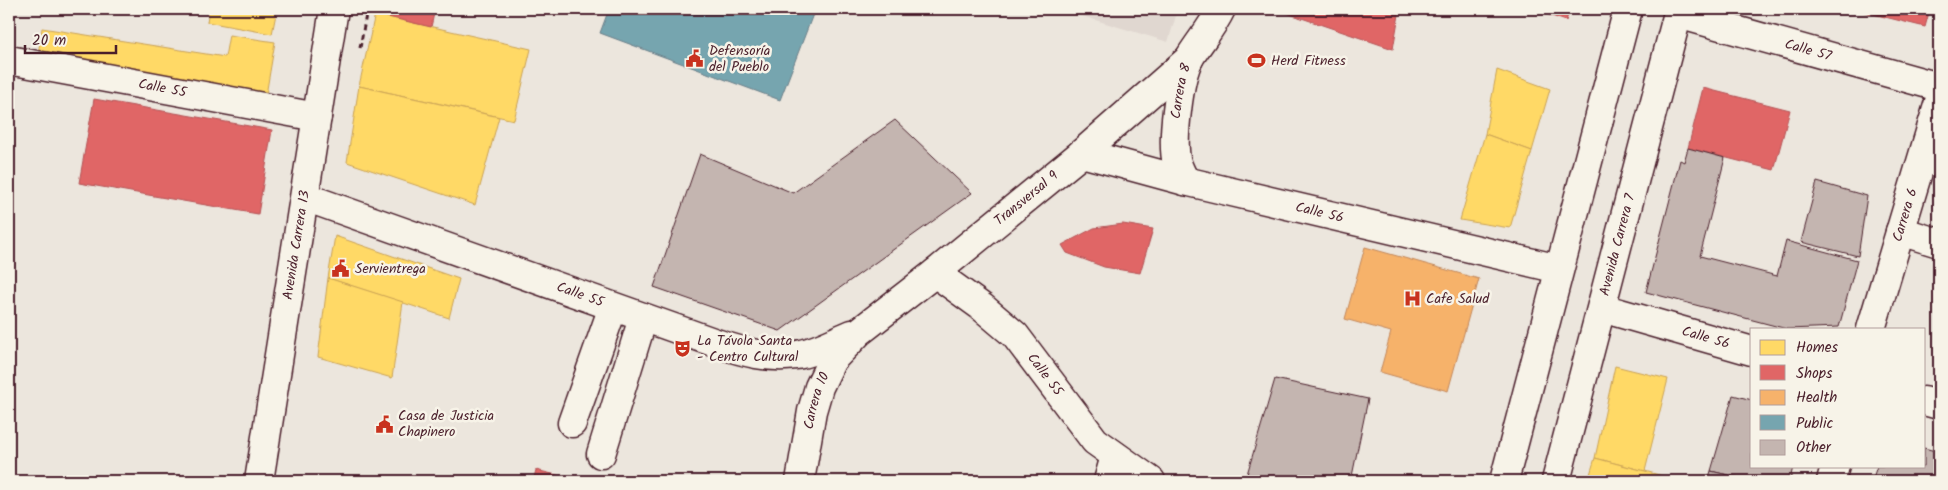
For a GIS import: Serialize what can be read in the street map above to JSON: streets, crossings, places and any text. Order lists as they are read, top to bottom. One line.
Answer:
{"streets":{"street":["Calle 57","Calle 55","Carrera 8","Transversal 9","Calle 56","Carrera 6","Avenida Carrera 13","Avenida Carrera 7","Carrera 10"]},"crossings":[["Calle 57","Avenida Carrera 7"],["Calle 55","Transversal 9"],["Calle 55","Avenida Carrera 13"],["Calle 55","Carrera 10"],["Carrera 8","Transversal 9"],["Carrera 8","Calle 56"],["Transversal 9","Calle 56"],["Transversal 9","Carrera 10"],["Calle 56","Avenida Carrera 7"]],"places":{"public building":["Defensoría del Pueblo","Servientrega","Casa de Justicia Chapinero"],"sports":["Herd Fitness"],"hospital":["Cafe Salud"],"theatre":["La Távola Santa - Centro Cultural"]},"legend":["Homes","Shops","Health","Public","Other"],"scale_bar":"20 m"}
